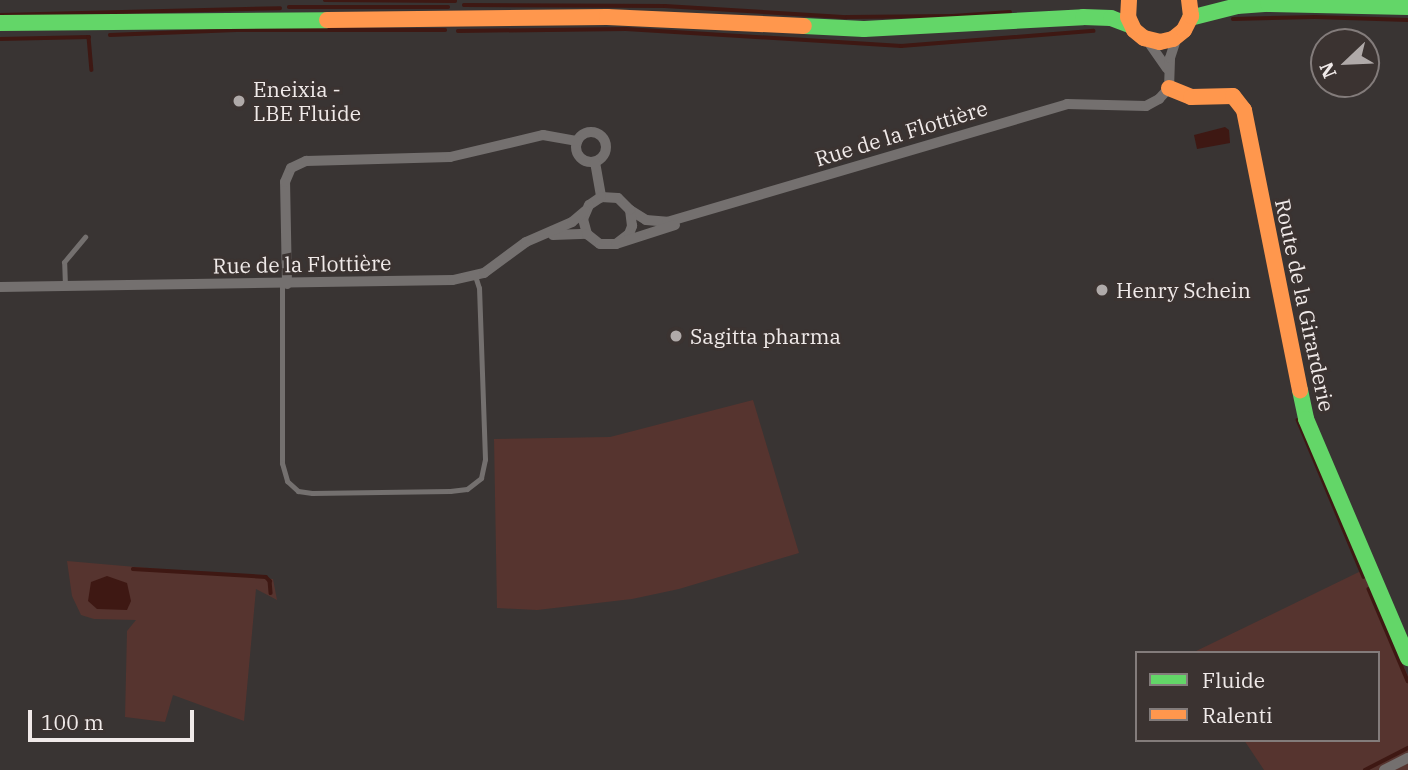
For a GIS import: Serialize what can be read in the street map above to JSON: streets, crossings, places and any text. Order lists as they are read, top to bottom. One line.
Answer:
{"streets":{"main road":["Route de la Girarderie"],"street":["Rue de la Flottière"]},"crossings":[["Rue de la Flottière","Route de la Girarderie"]],"places":["Eneixia - LBE Fluide","Henry Schein","Sagitta pharma"],"legend":["Fluide","Ralenti"],"scale_bar":"100 m","north":"bottom left"}
